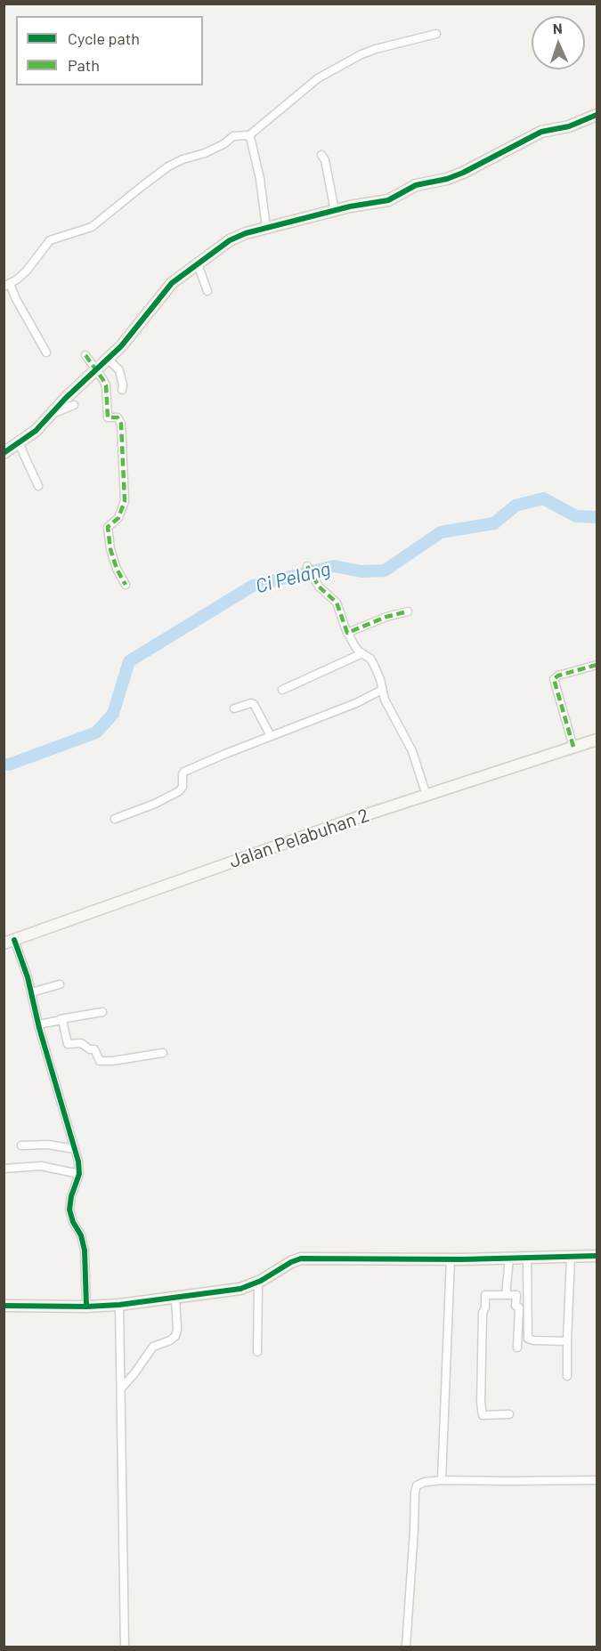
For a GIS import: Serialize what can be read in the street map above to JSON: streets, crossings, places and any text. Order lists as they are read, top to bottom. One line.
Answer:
{"streets":{"street":["Jalan Pelabuhan 2"]},"water":["Ci Pelang"],"legend":["Cycle path","Path"],"north":"top"}
